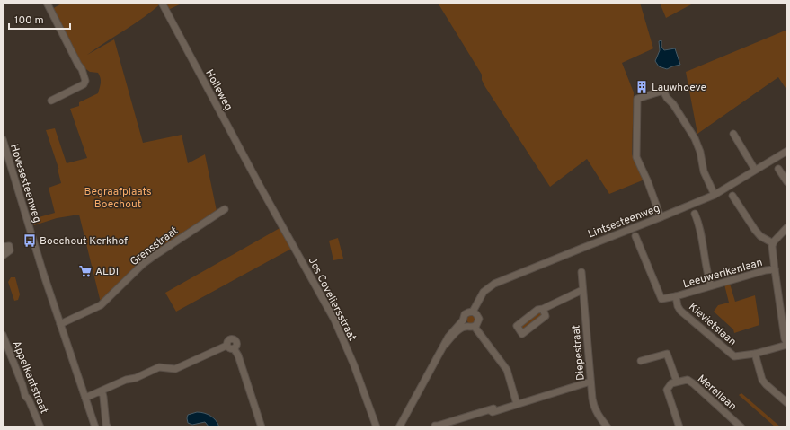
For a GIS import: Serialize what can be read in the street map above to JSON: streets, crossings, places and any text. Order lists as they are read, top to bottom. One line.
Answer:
{"streets":{"street":["Holleweg","Hovesesteenweg","Lintsesteenweg","Grensstraat","Leeuwerikenlaan","Jos Coveliersstraat","Kievietslaan","Diepestraat","Appelkantstraat","Merellaan"]},"crossings":[["Holleweg","Jos Coveliersstraat"],["Hovesesteenweg","Grensstraat"],["Leeuwerikenlaan","Kievietslaan"]],"parks":["Begraafplaats Boechout"],"places":{"building":["Lauwhoeve"],"bus stop":["Boechout Kerkhof"],"supermarket":["ALDI"]},"scale_bar":"100 m"}
